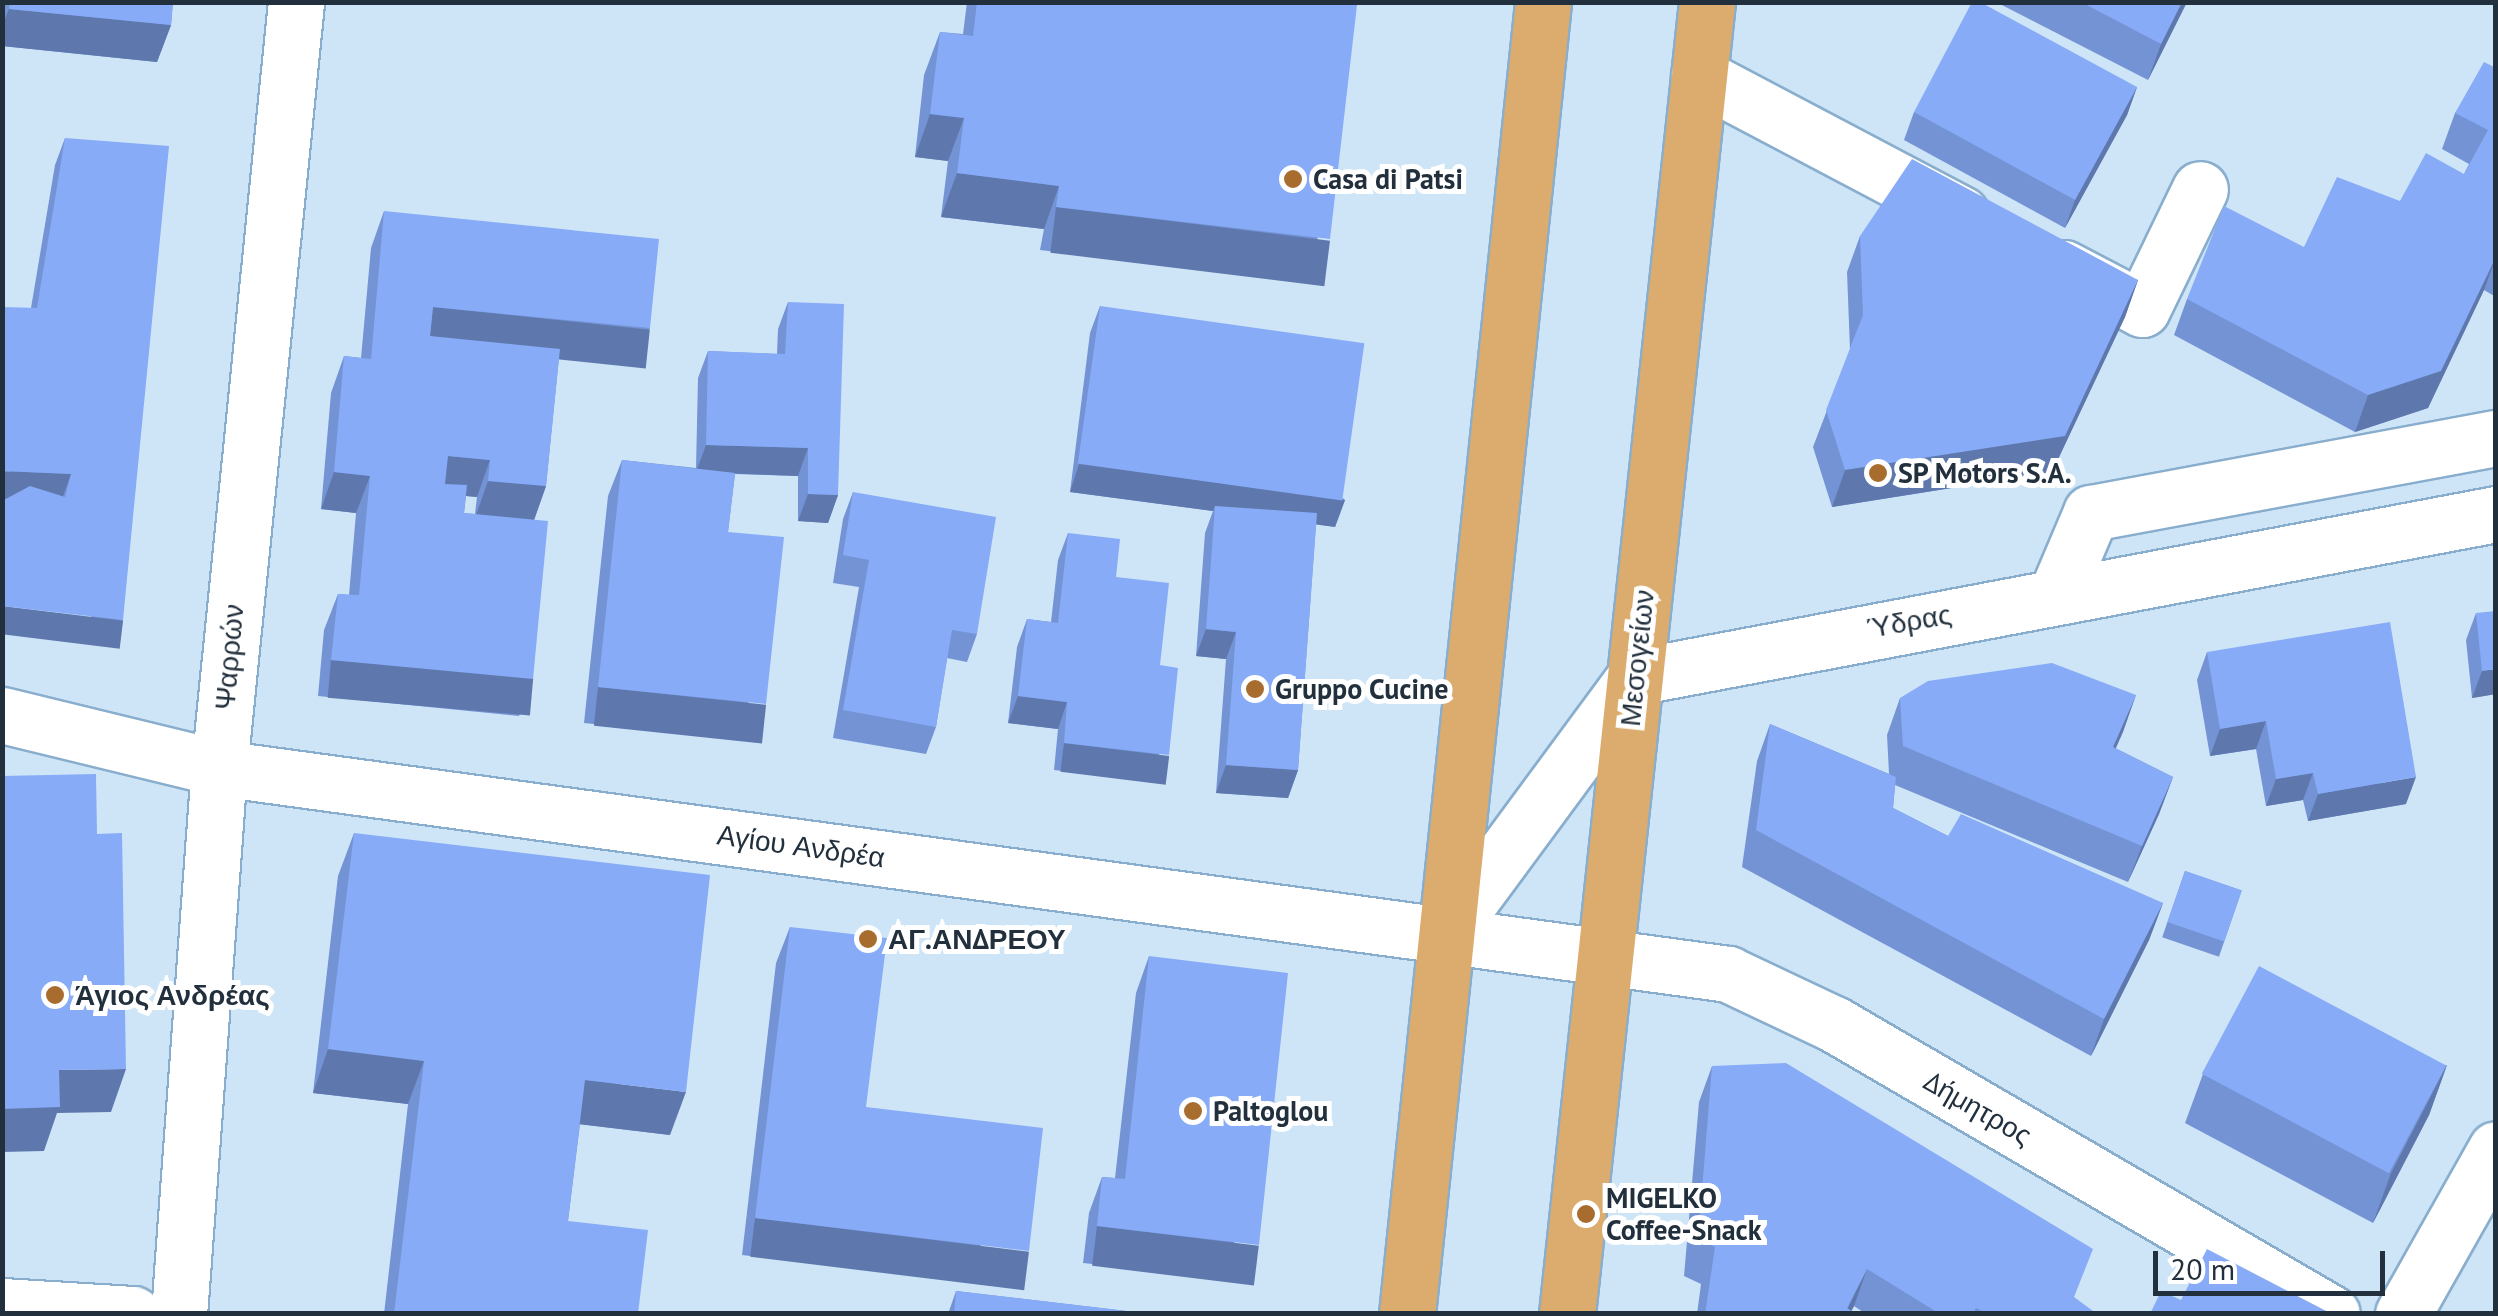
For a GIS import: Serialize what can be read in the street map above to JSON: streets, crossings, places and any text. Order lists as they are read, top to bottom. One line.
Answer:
{"streets":{"main road":["Μεσογείων"],"street":["Ύδρας","Ψαρρών","Αγίου Ανδρέα","Δήμητρος"]},"crossings":[["Ύδρας","Μεσογείων"],["Ψαρρών","Αγίου Ανδρέα"],["Μεσογείων","Αγίου Ανδρέα"],["Μεσογείων","Δήμητρος"],["Αγίου Ανδρέα","Δήμητρος"]],"places":["Casa di Patsi","SP Motors S.A.","Gruppo Cucine","ΑΓ.ΑΝΔΡΕΟΥ","Άγιος Ανδρέας","Paltoglou","MIGELKO Coffee-Snack"],"scale_bar":"20 m"}
